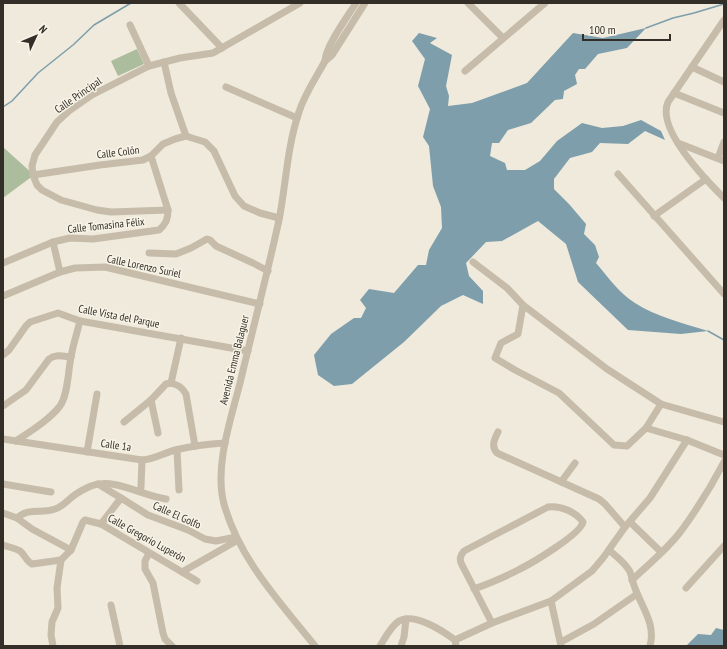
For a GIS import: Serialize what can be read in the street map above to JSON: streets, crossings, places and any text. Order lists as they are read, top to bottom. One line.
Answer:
{"streets":{"street":["Calle Principal","Calle Colón","Calle Tomasina Félix","Calle Lorenzo Suriel","Calle Vista del Parque","Avenida Emma Balaguer","Calle 1a","Calle El Golfo","Calle Gregorio Luperón"]},"crossings":[["Calle Principal","Calle Colón"],["Calle Lorenzo Suriel","Avenida Emma Balaguer"],["Calle Vista del Parque","Avenida Emma Balaguer"],["Avenida Emma Balaguer","Calle 1a"],["Avenida Emma Balaguer","Calle El Golfo"],["Avenida Emma Balaguer","Calle Gregorio Luperón"],["Calle El Golfo","Calle Gregorio Luperón"]],"scale_bar":"100 m","north":"top right"}
